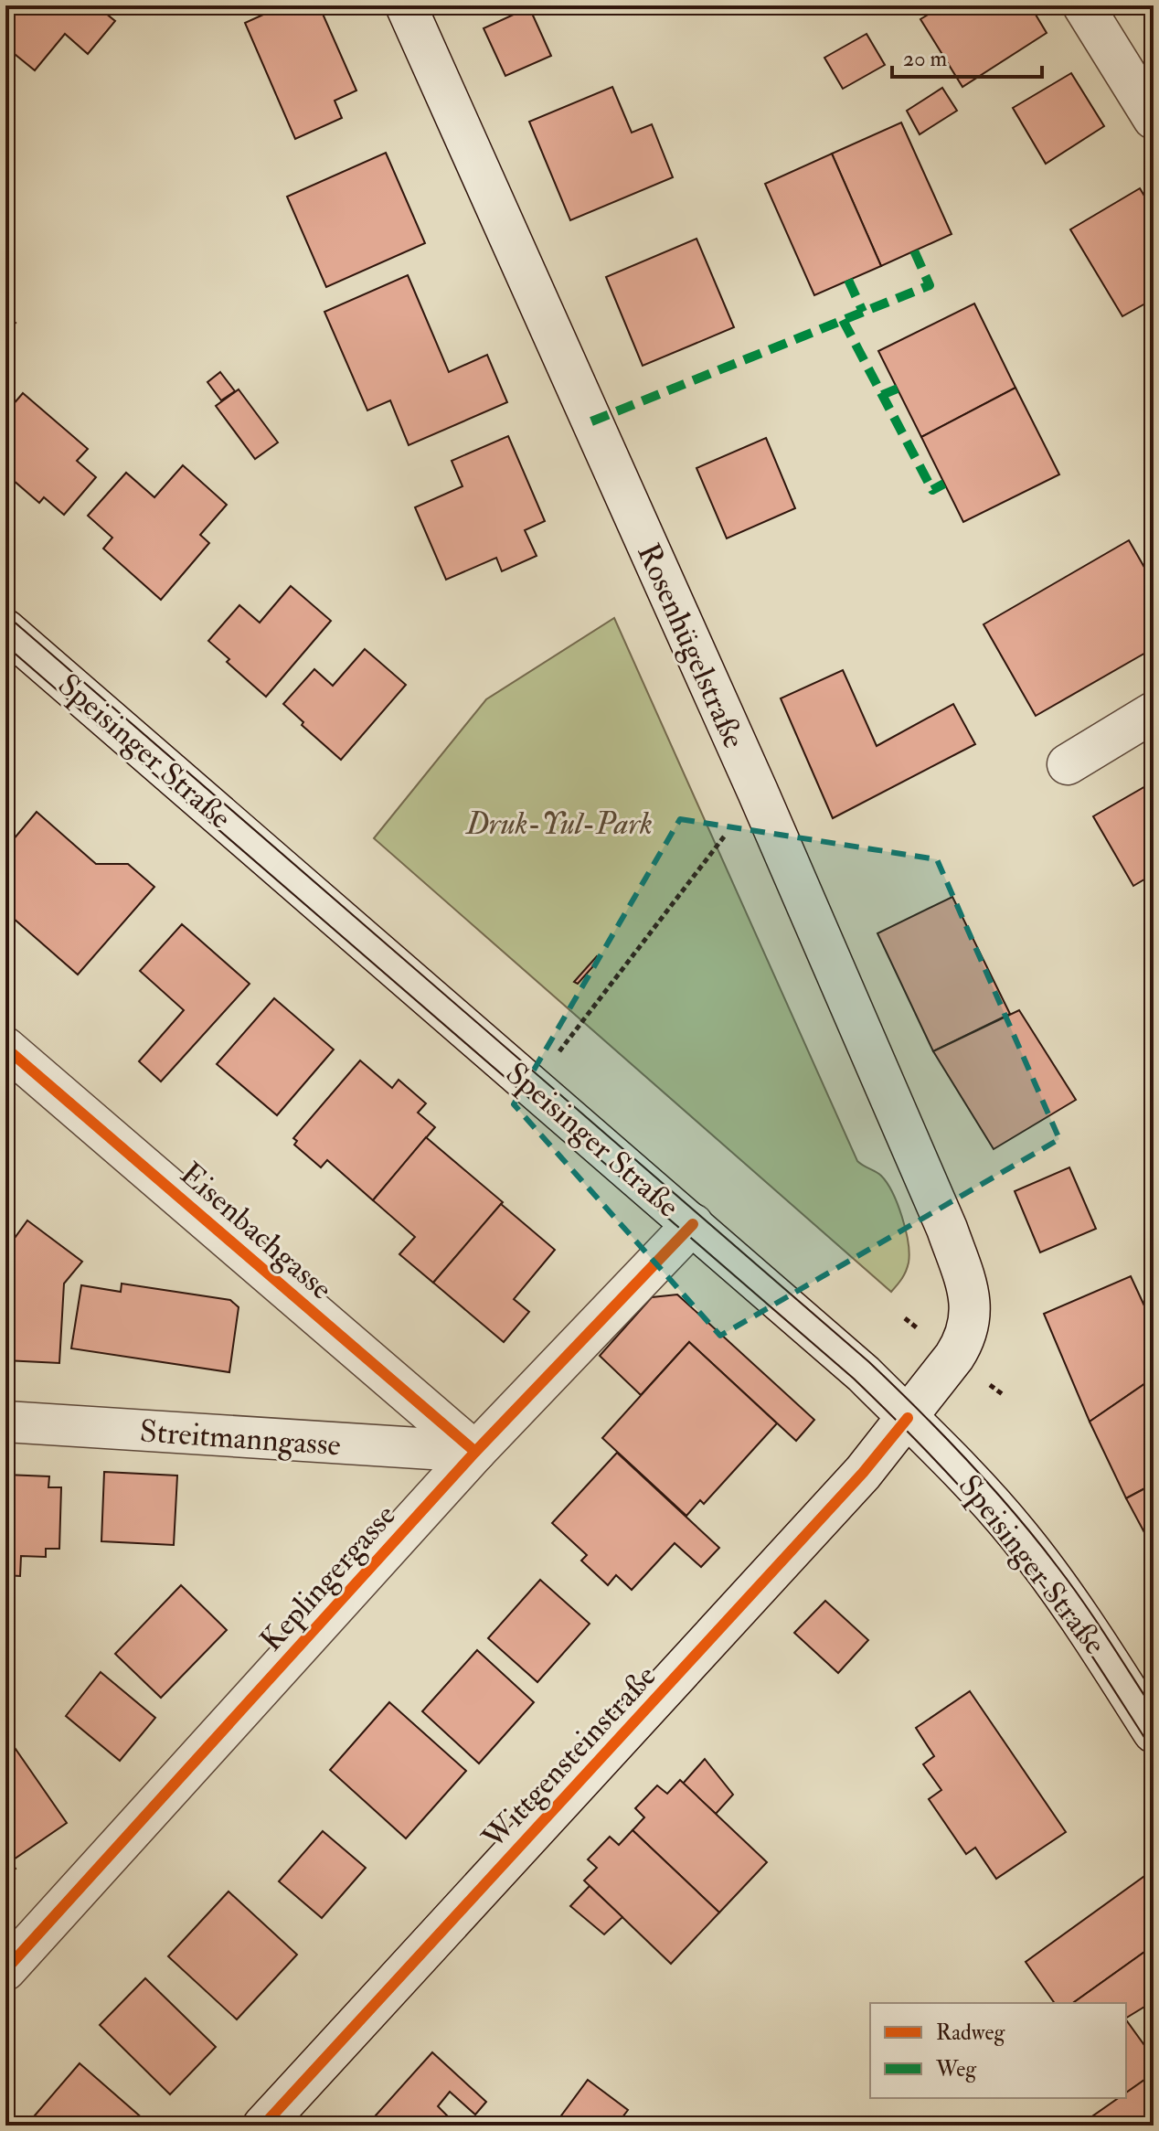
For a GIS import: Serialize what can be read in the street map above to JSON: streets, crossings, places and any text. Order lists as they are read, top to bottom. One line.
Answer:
{"streets":{"street":["Rosenhügelstraße","Speisinger Straße","Eisenbachgasse","Streitmanngasse","Keplingergasse","Wittgensteinstraße"]},"crossings":[["Rosenhügelstraße","Wittgensteinstraße"],["Speisinger Straße","Keplingergasse"],["Speisinger Straße","Wittgensteinstraße"],["Eisenbachgasse","Streitmanngasse"],["Eisenbachgasse","Keplingergasse"],["Streitmanngasse","Keplingergasse"]],"parks":["Druk-Yul-Park"],"legend":["Radweg","Weg"],"scale_bar":"20 m"}
